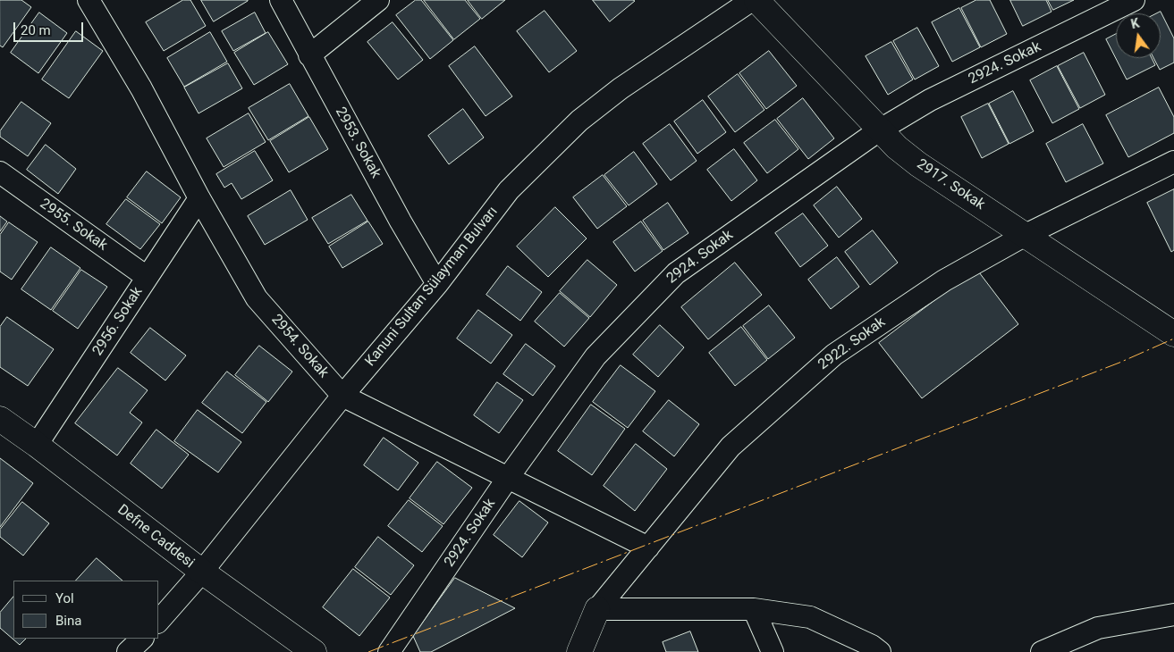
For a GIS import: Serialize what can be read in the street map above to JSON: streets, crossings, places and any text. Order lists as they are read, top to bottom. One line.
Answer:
{"streets":{"street":["2924. Sokak","2953. Sokak","2917. Sokak","2955. Sokak","Kanuni Sultan Sülayman Bulvarı","2956. Sokak","2922. Sokak","2954. Sokak","Defne Caddesi"]},"crossings":[["2924. Sokak","2917. Sokak"],["2924. Sokak","2954. Sokak"],["2953. Sokak","Kanuni Sultan Sülayman Bulvarı"],["2917. Sokak","2922. Sokak"],["2955. Sokak","2956. Sokak"],["Kanuni Sultan Sülayman Bulvarı","2954. Sokak"],["Kanuni Sultan Sülayman Bulvarı","Defne Caddesi"],["2956. Sokak","2954. Sokak"],["2956. Sokak","Defne Caddesi"],["2922. Sokak","2954. Sokak"]],"legend":["Yol","Bina"],"scale_bar":"20 m","north":"top"}
